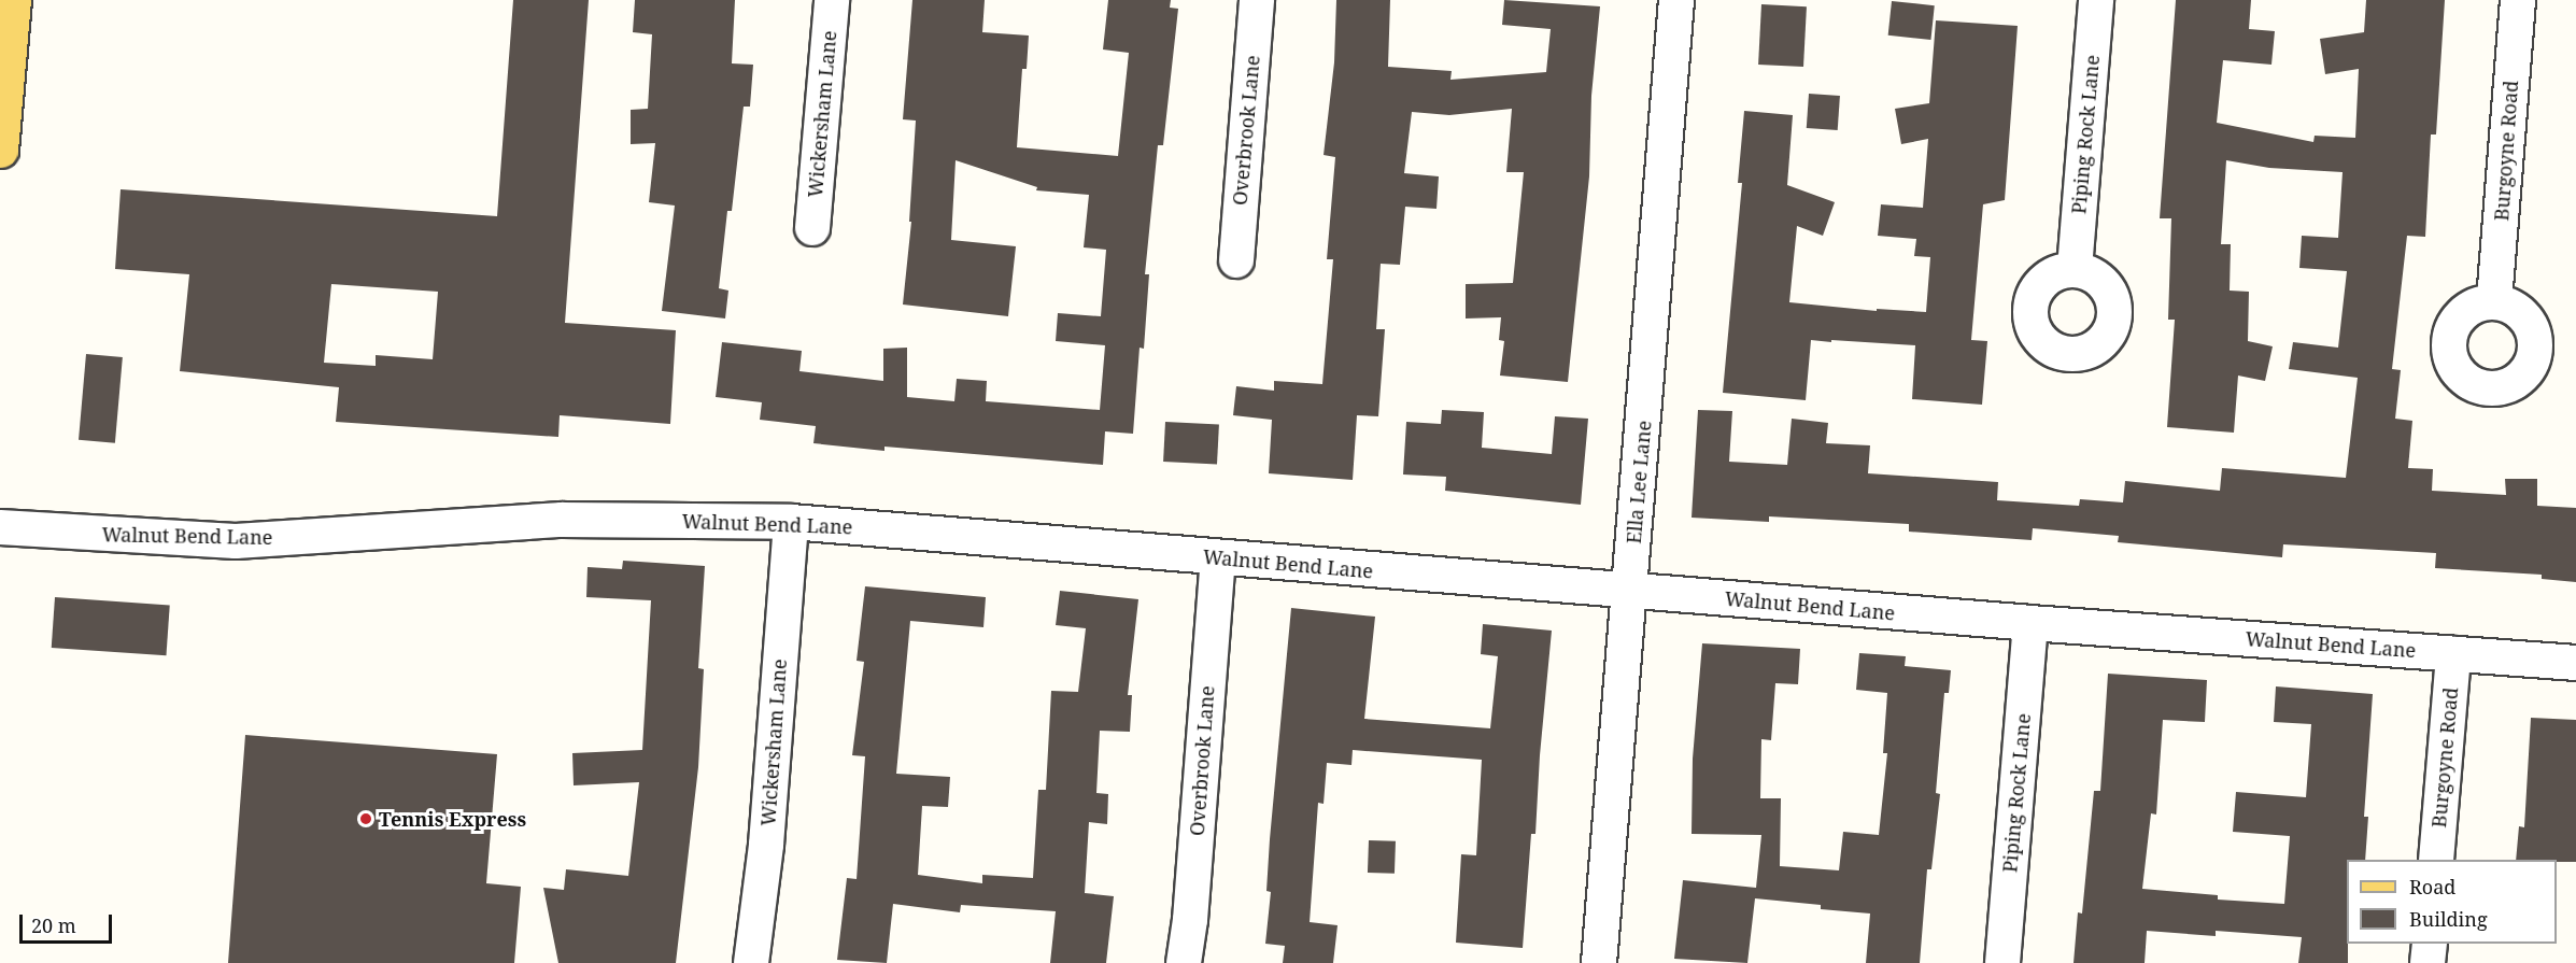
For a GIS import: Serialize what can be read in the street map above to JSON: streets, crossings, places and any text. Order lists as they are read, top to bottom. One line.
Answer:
{"streets":{"street":["Wickersham Lane","Overbrook Lane","Piping Rock Lane","Burgoyne Road","Ella Lee Lane","Walnut Bend Lane"]},"crossings":[["Wickersham Lane","Walnut Bend Lane"],["Overbrook Lane","Walnut Bend Lane"],["Piping Rock Lane","Walnut Bend Lane"],["Burgoyne Road","Walnut Bend Lane"],["Ella Lee Lane","Walnut Bend Lane"]],"places":["Tennis Express"],"legend":["Road","Building"],"scale_bar":"20 m"}
